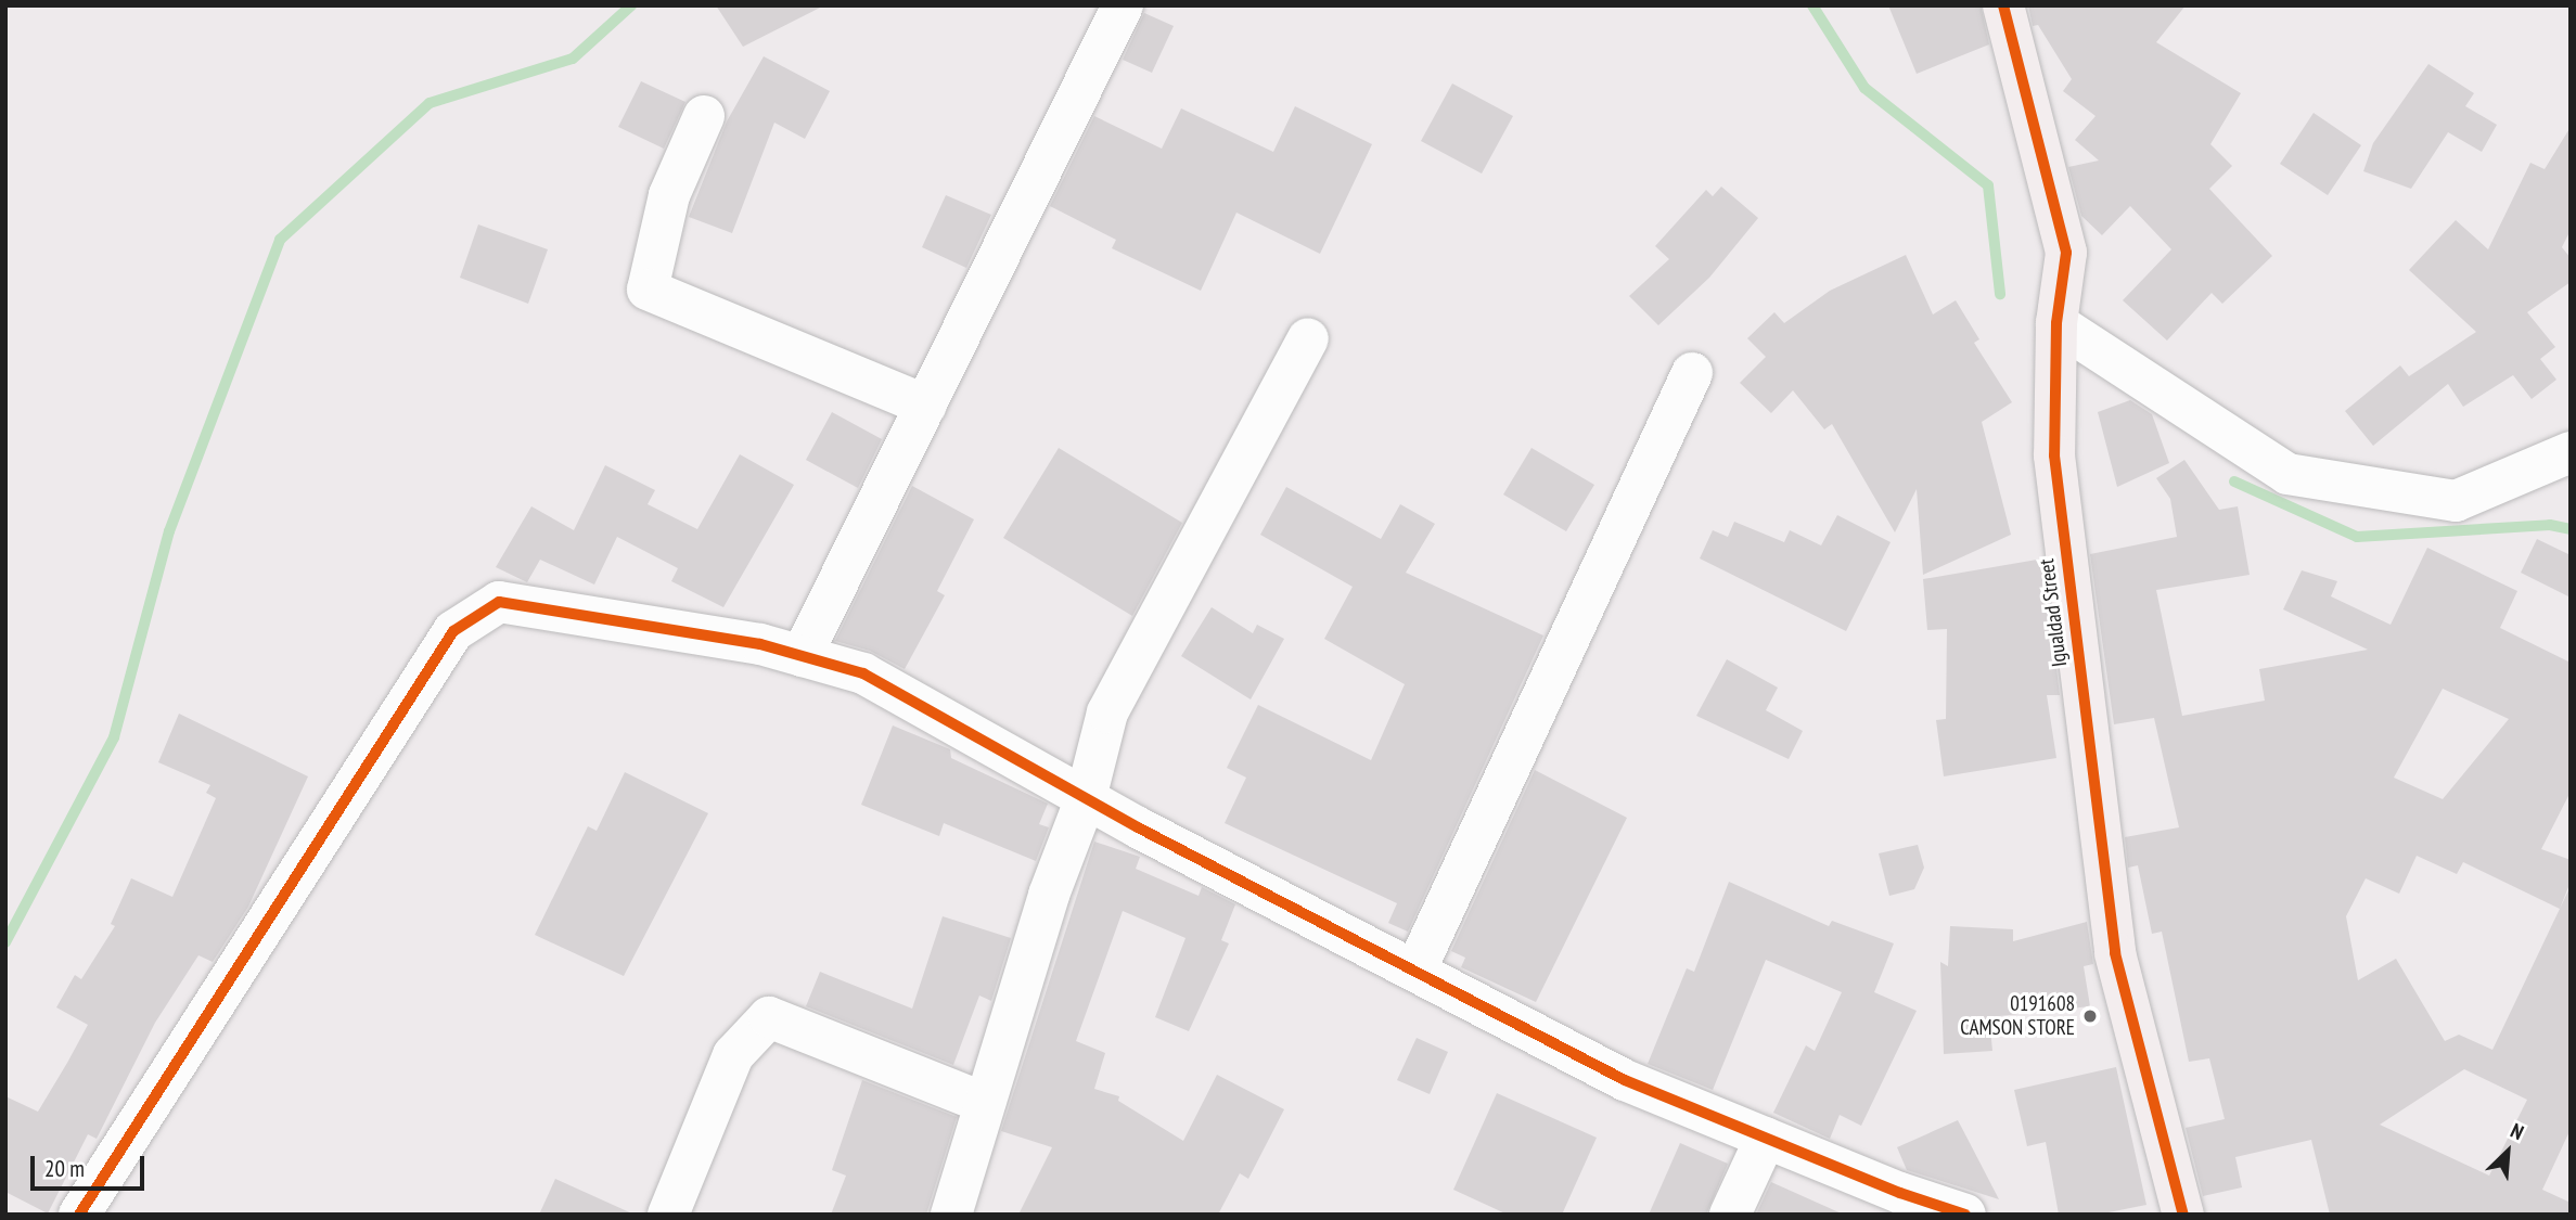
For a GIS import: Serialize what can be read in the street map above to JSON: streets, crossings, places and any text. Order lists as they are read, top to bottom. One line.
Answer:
{"streets":{"street":["Igualdad Street"]},"places":["0191608 CAMSON STORE"],"scale_bar":"20 m","north":"top right"}
